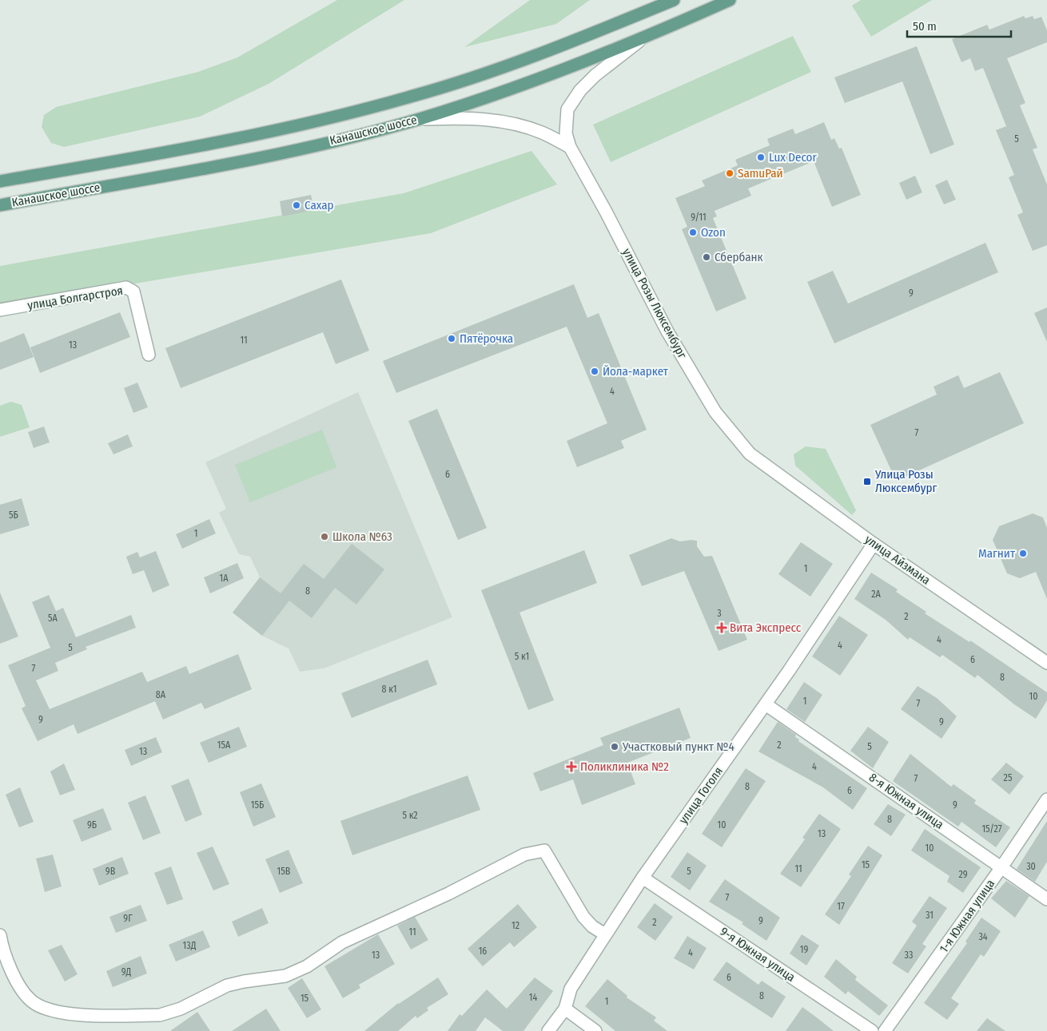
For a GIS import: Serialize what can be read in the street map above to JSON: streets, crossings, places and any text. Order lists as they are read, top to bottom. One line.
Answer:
{"streets":{"main road":["Канашское шоссе"],"street":["улица Болгарстроя","улица Розы Люксембург","улица Айзмана","улица Гоголя","8-я Южная улица","1-я Южная улица","9-я Южная улица"]},"crossings":[["улица Розы Люксембург","улица Айзмана"],["улица Айзмана","улица Гоголя"],["улица Гоголя","8-я Южная улица"],["улица Гоголя","9-я Южная улица"],["8-я Южная улица","1-я Южная улица"]],"places":{"other":["Lux Decor","SamuРай","Сахар","Ozon","Сбербанк","Пятёрочка","Йола-маркет","Школа №63","Магнит","Участковый пункт №4"],"transit":["Улица Розы Люксембург"],"health":["Вита Экспресс","Поликлиника №2"]},"house_numbers":["5","9/11","9","11","13","4","7","6","5Б","1","1","1А","8","2А","3","2","5А","4","4","5","5 к1","6","7","8","8 к1","8А","10","1","7","9","9","15А","2","5","13","4","25","7","8","6","15Б","9","5 к2","8","9Б","10","15/27","13","10","15","30","11","9В","15В","5","29","7","17","31","9Г","9","2","12","11","34","13Д","19","16","4","13","33","9Д","6","8","14","15","1"],"scale_bar":"50 m"}
